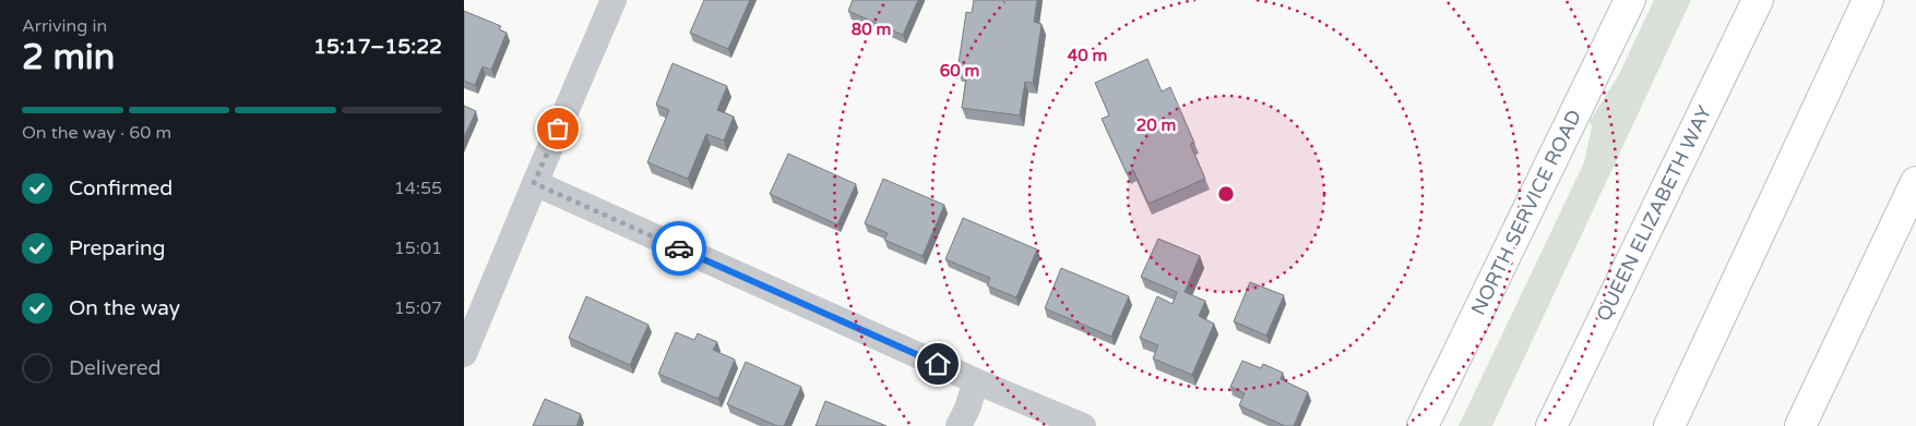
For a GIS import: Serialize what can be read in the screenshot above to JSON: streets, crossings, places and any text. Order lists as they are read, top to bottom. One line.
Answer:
{"streets":{"main road":["NORTH SERVICE ROAD","QUEEN ELIZABETH WAY"]},"page":{"heading":["2 min","Arriving in","15:17–15:22"],"bar":"On the way · 60 m","list":[["Confirmed","14:55"],["Preparing","15:01"],["On the way","15:07"],"Delivered"]},"rings":["80 m","40 m","60 m","20 m"]}
